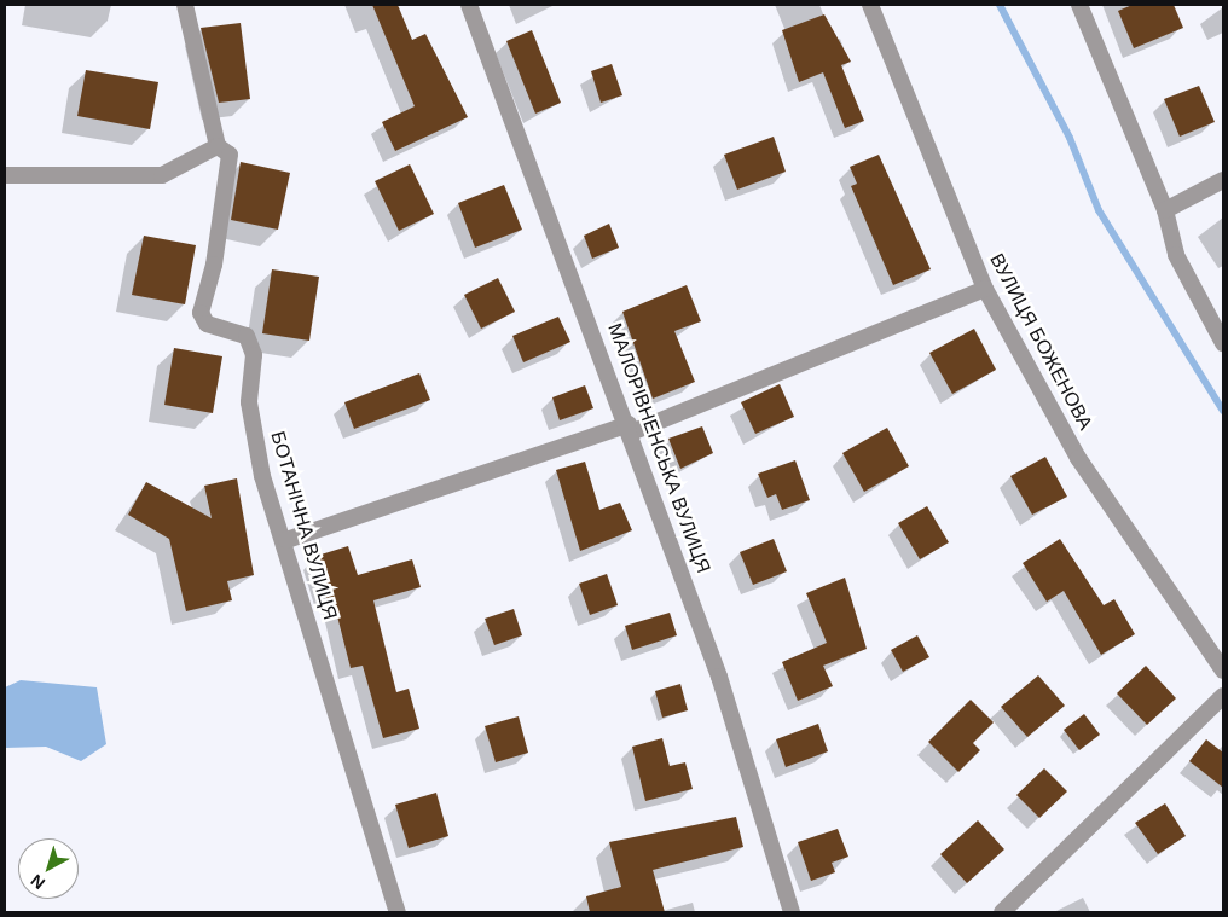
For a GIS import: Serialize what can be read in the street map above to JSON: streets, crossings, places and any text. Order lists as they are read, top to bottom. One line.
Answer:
{"streets":{"street":["ВУЛИЦЯ БОЖЕНОВА","МАЛОРІВНЕНСЬКА ВУЛИЦЯ","БОТАНІЧНА ВУЛИЦЯ"]},"north":"bottom left"}
